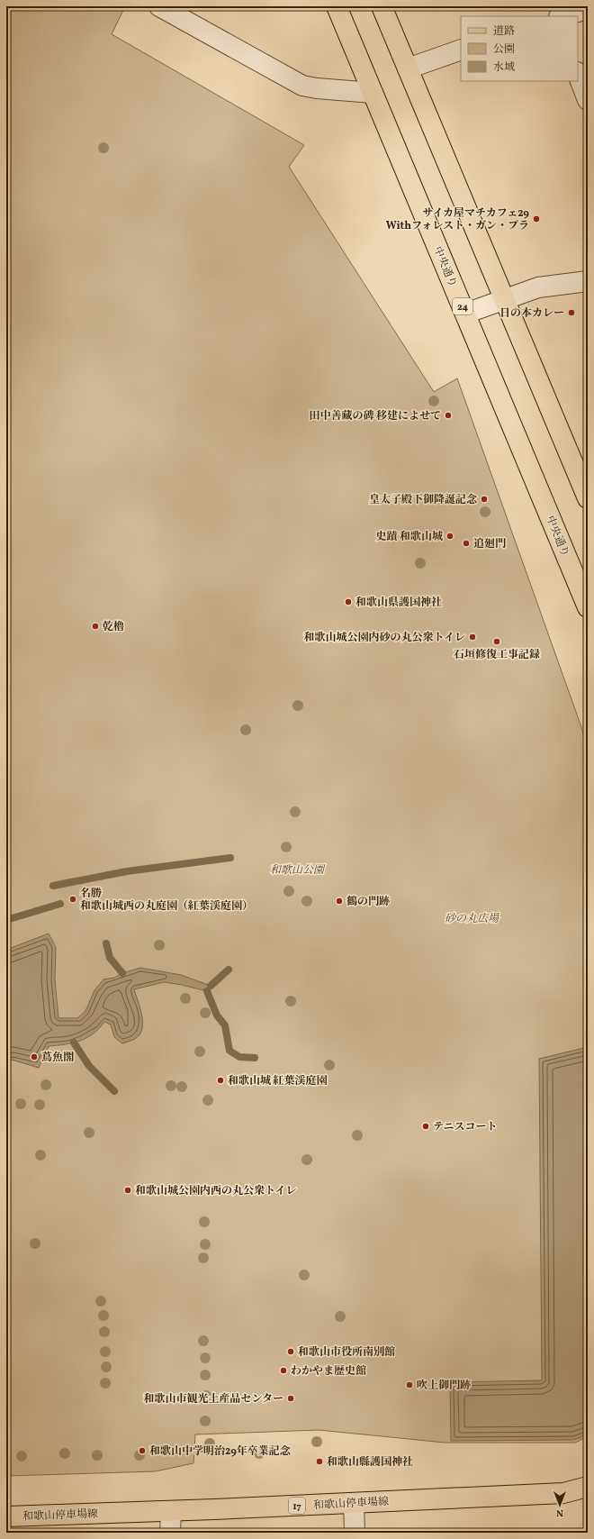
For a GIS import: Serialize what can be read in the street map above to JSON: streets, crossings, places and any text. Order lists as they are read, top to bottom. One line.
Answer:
{"streets":{"main road":["中央通り","24","和歌山停車場線","17"]},"parks":["和歌山公園","砂の丸広場"],"places":["サイカ屋マチカフェ29 Withフォレスト・ガン・プラ","日の本カレー","田中善藏の碑 移建によせて","皇太子殿下御降誕記念","史蹟 和歌山城","追廻門","和歌山県護国神社","乾櫓","和歌山城公園内砂の丸公衆トイレ","石垣修復工事記録","名勝 和歌山城西の丸庭園（紅葉渓庭園）","鶴の門跡","蔦魚閣","和歌山城 紅葉渓庭園","テニスコート","和歌山城公園内西の丸公衆トイレ","和歌山市役所南別館","わかやま歴史館","吹上御門跡","和歌山市観光土産品センター","和歌山中学明治29年卒業記念","和歌山縣護国神社"],"legend":["道路","公園","水域"],"north":"bottom"}
